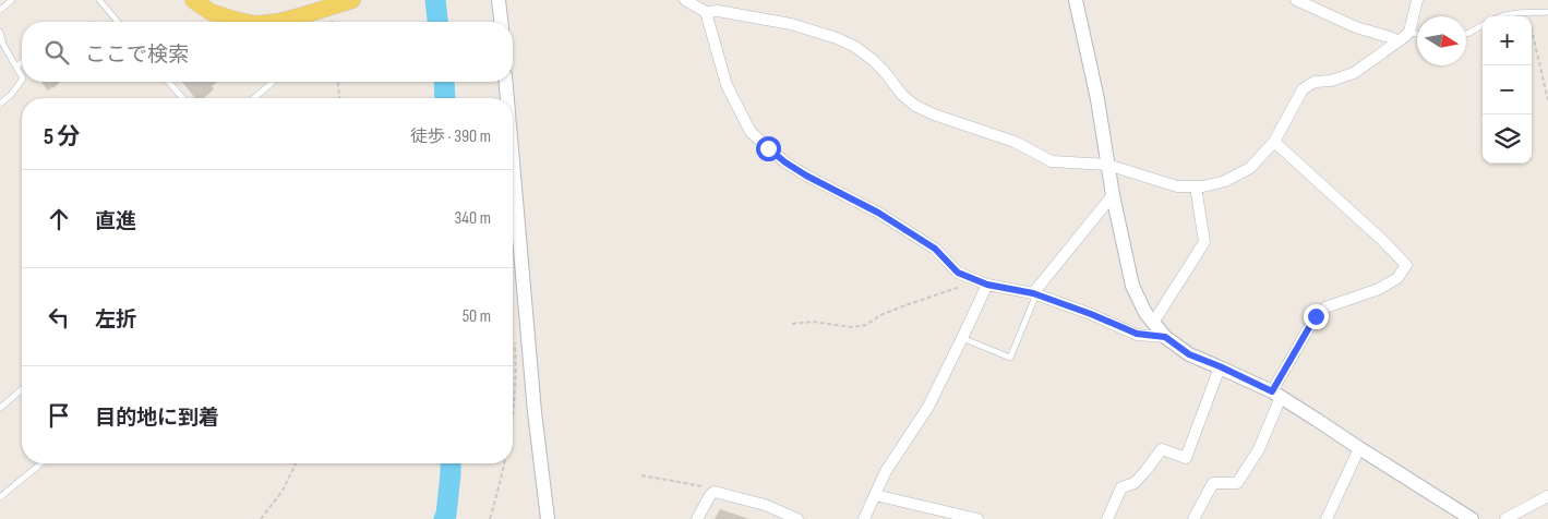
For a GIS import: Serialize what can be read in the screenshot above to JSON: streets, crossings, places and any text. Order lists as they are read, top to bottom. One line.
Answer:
{"north":"right","page":{"map_buttons":["+","−"],"search":"ここで検索","heading":["5 分","徒歩 · 390 m"],"list":[["直進","340 m"],["左折","50 m"],"目的地に到着"]}}
